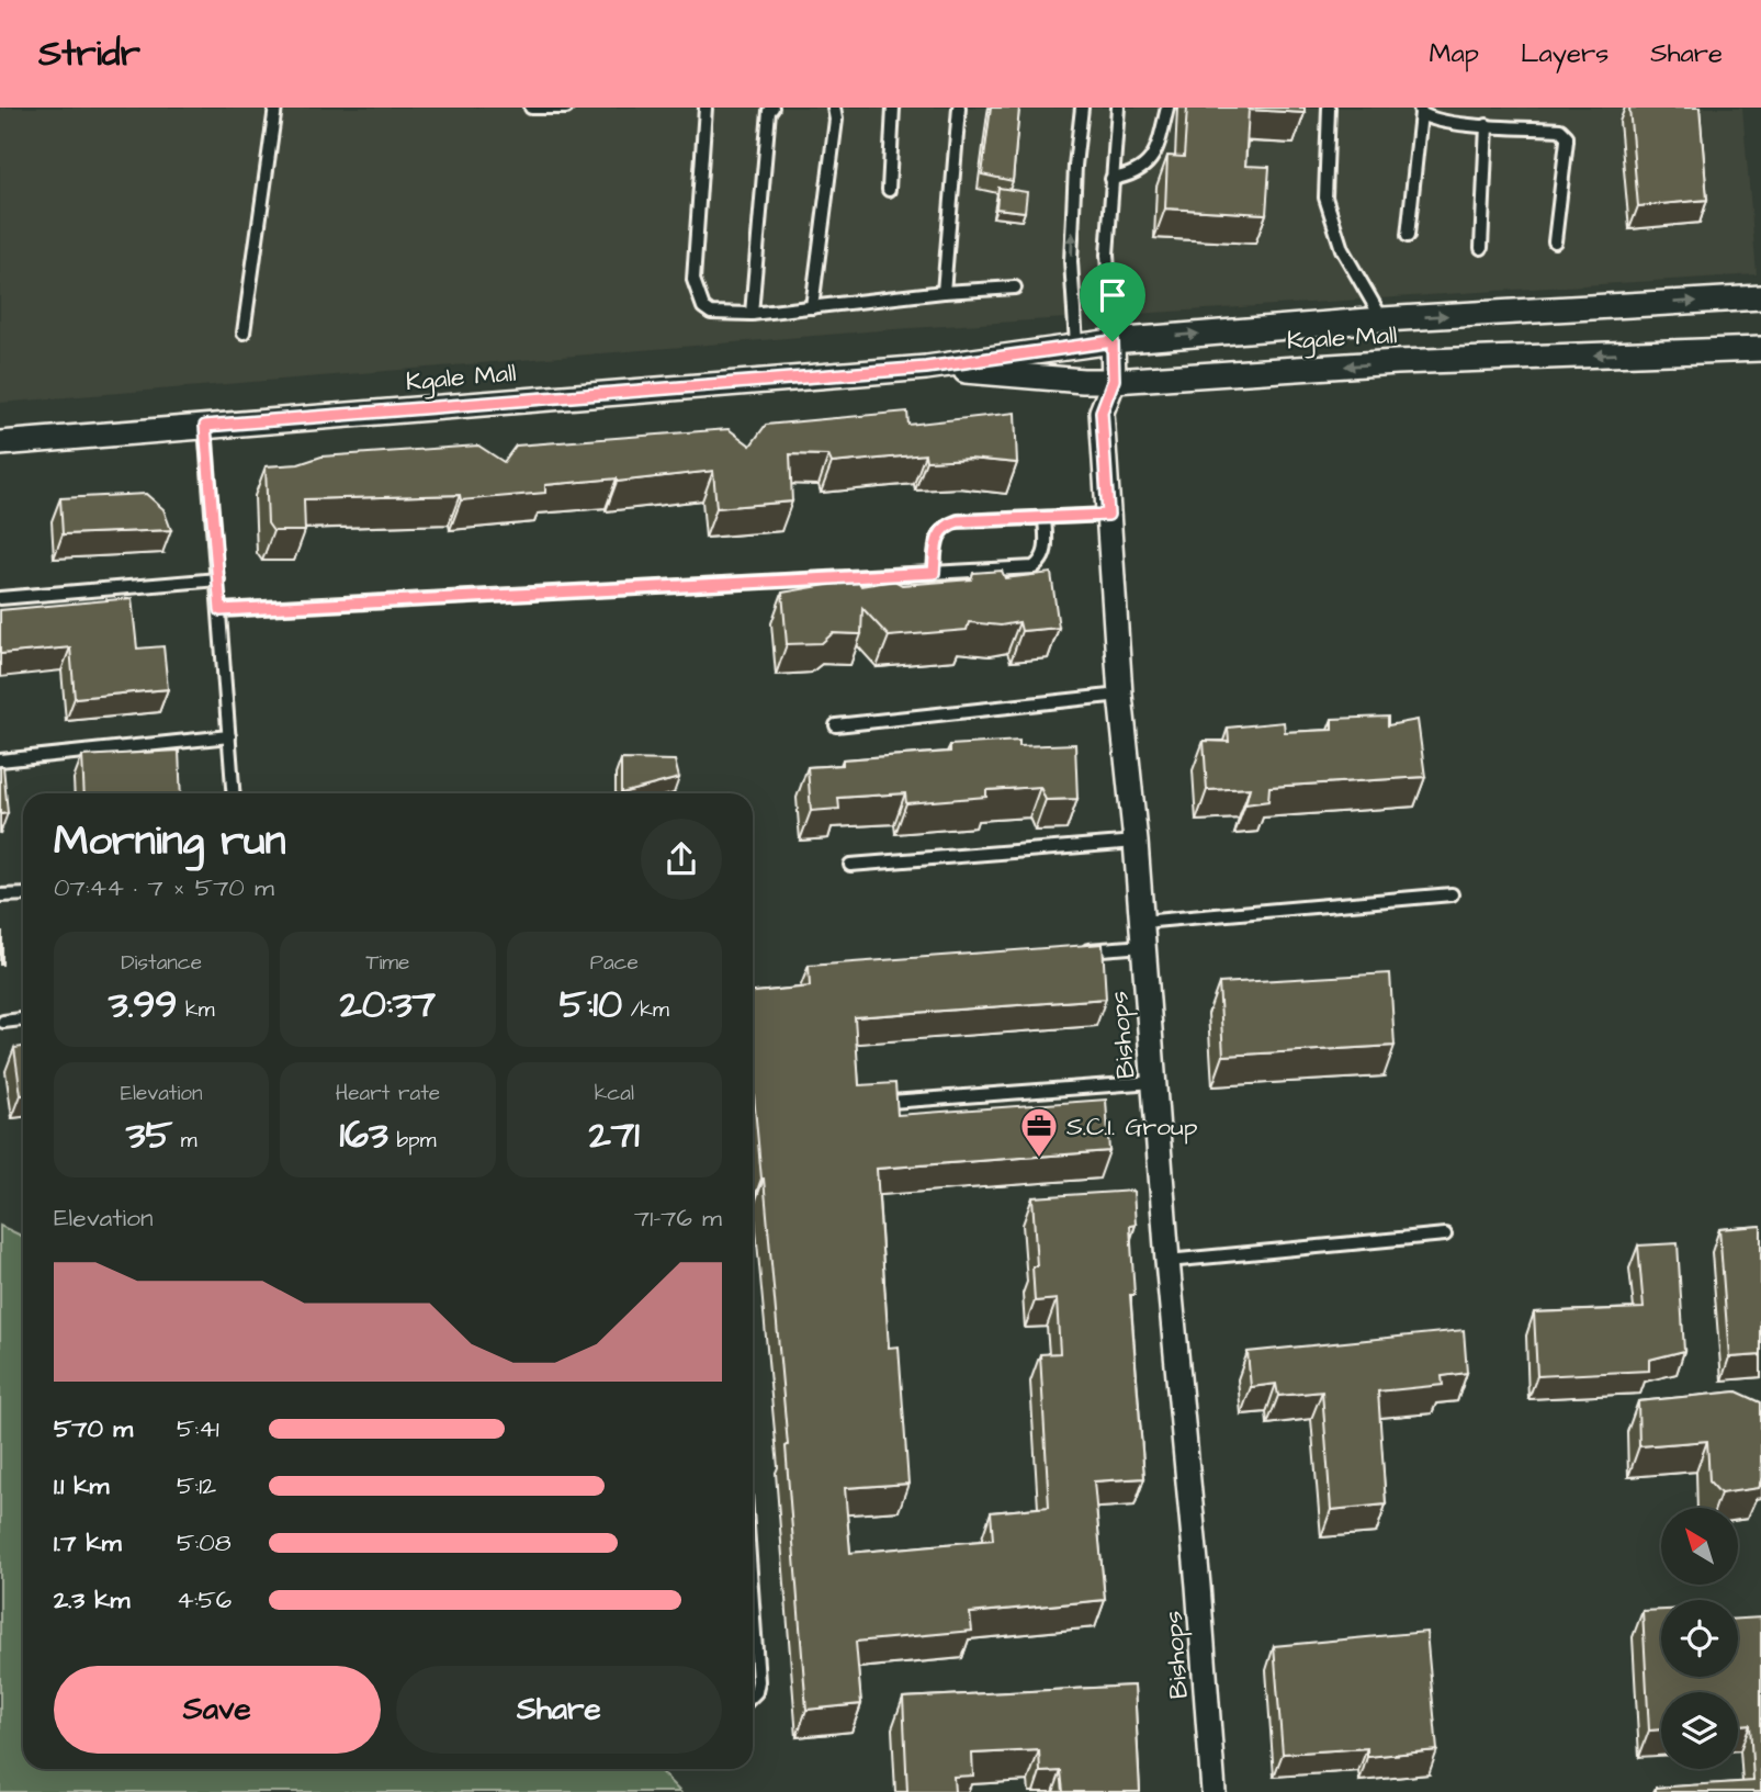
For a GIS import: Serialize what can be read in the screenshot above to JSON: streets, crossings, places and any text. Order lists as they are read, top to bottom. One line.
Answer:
{"streets":{"street":["Kgale Mall","Bishops"]},"crossings":[["Kgale Mall","Bishops"]],"places":{"office":["S.C.I. Group"]},"north":"top left","page":{"header":"Stridr","nav":["Map","Layers","Share"],"heading":["Morning run","07:44 · 7 × 570 m"],"stats":[["Distance","3.99 km"],["Time","20:37"],["Pace","5:10 /km"],["Elevation","35 m"],["Heart rate","163 bpm"],["kcal","271"]],"chart":["Elevation","71–76 m"],"list":[{"name":"570 m","note":"5:41"},{"name":"1.1 km","note":"5:12"},{"name":"1.7 km","note":"5:08"},{"name":"2.3 km","note":"4:56"}],"buttons":["Save","Share"]}}
